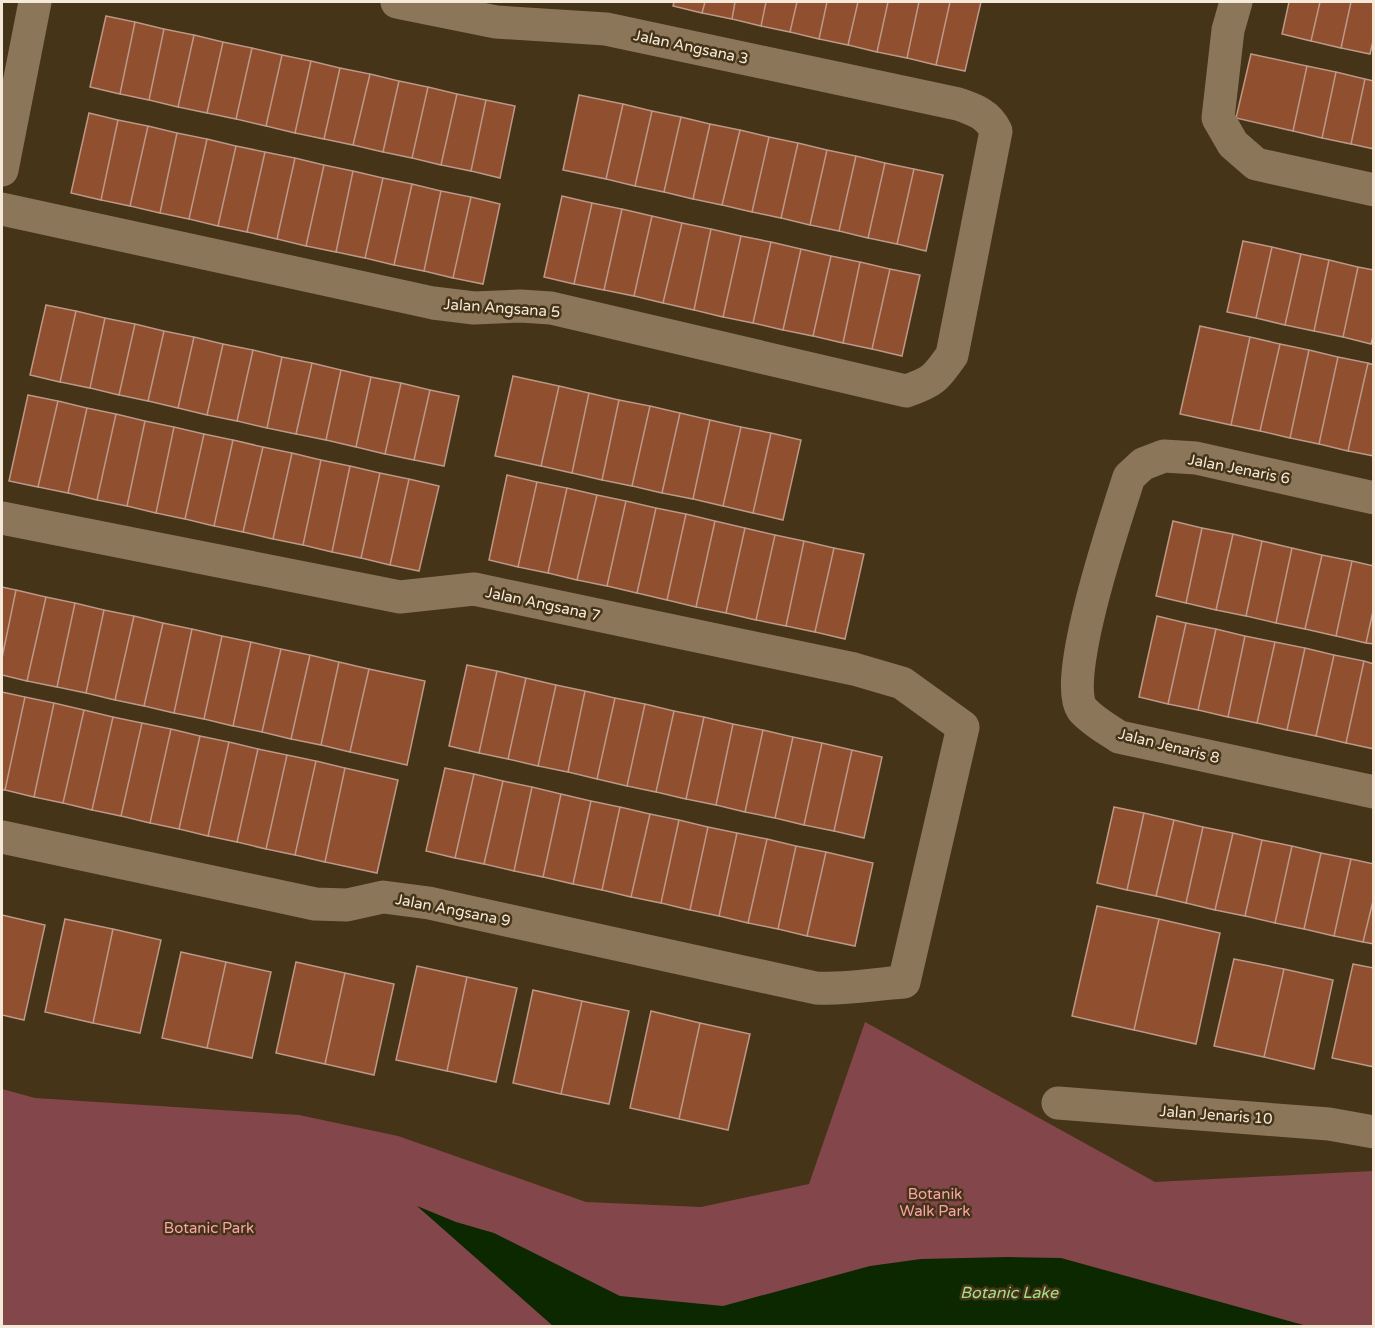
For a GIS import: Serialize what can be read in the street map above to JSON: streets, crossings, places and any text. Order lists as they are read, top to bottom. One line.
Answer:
{"streets":{"street":["Jalan Angsana 3","Jalan Angsana 5","Jalan Jenaris 6","Jalan Angsana 7","Jalan Jenaris 8","Jalan Angsana 9","Jalan Jenaris 10"]},"crossings":[["Jalan Angsana 3","Jalan Angsana 5"],["Jalan Jenaris 6","Jalan Jenaris 8"],["Jalan Angsana 7","Jalan Angsana 9"]],"water":["Botanic Lake"],"parks":["Botanik Walk Park","Botanic Park"]}
